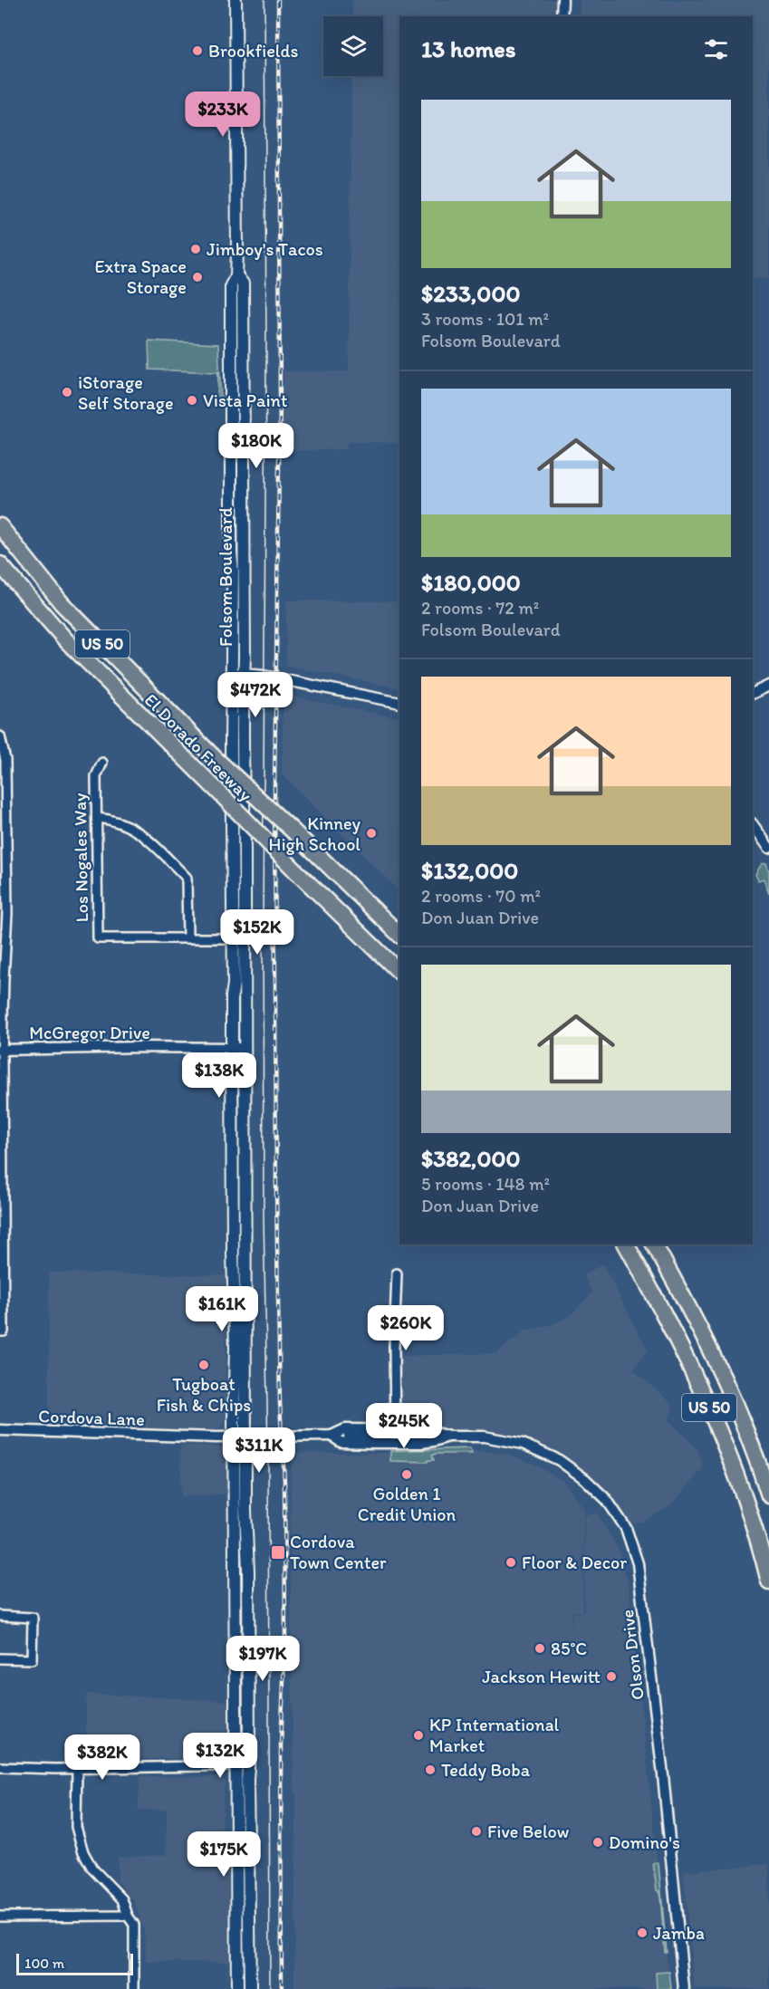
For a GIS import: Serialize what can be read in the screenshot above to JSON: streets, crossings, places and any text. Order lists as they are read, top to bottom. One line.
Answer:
{"streets":{"highway":["US 50","El Dorado Freeway"],"main road":["Folsom Boulevard"],"street":["Los Nogales Way","McGregor Drive","Cordova Lane","Olson Drive"]},"crossings":[["Folsom Boulevard","Los Nogales Way"],["Folsom Boulevard","McGregor Drive"],["Folsom Boulevard","Cordova Lane"],["Folsom Boulevard","Olson Drive"],["Cordova Lane","Olson Drive"]],"places":{"other":["Brookfields","Jimboy's Tacos","Extra Space Storage","iStorage Self Storage","Vista Paint","Kinney High School","Tugboat Fish & Chips","Golden 1 Credit Union","Floor & Decor","85°C","Jackson Hewitt","KP International Market","Teddy Boba","Five Below","Domino's","Jamba"],"transit":["Cordova Town Center"]},"scale_bar":"100 m","page":{"heading":"13 homes","list":[{"name":"$233,000","note":"3 rooms · 101 m² · Folsom Boulevard"},{"name":"$180,000","note":"2 rooms · 72 m² · Folsom Boulevard"},{"name":"$132,000","note":"2 rooms · 70 m² · Don Juan Drive"},{"name":"$382,000","note":"5 rooms · 148 m² · Don Juan Drive"}],"price":["$233K","$180K","$472K","$152K","$138K","$161K","$260K","$245K","$311K","$197K","$132K","$382K","$175K"],"scale":"100 m"}}
